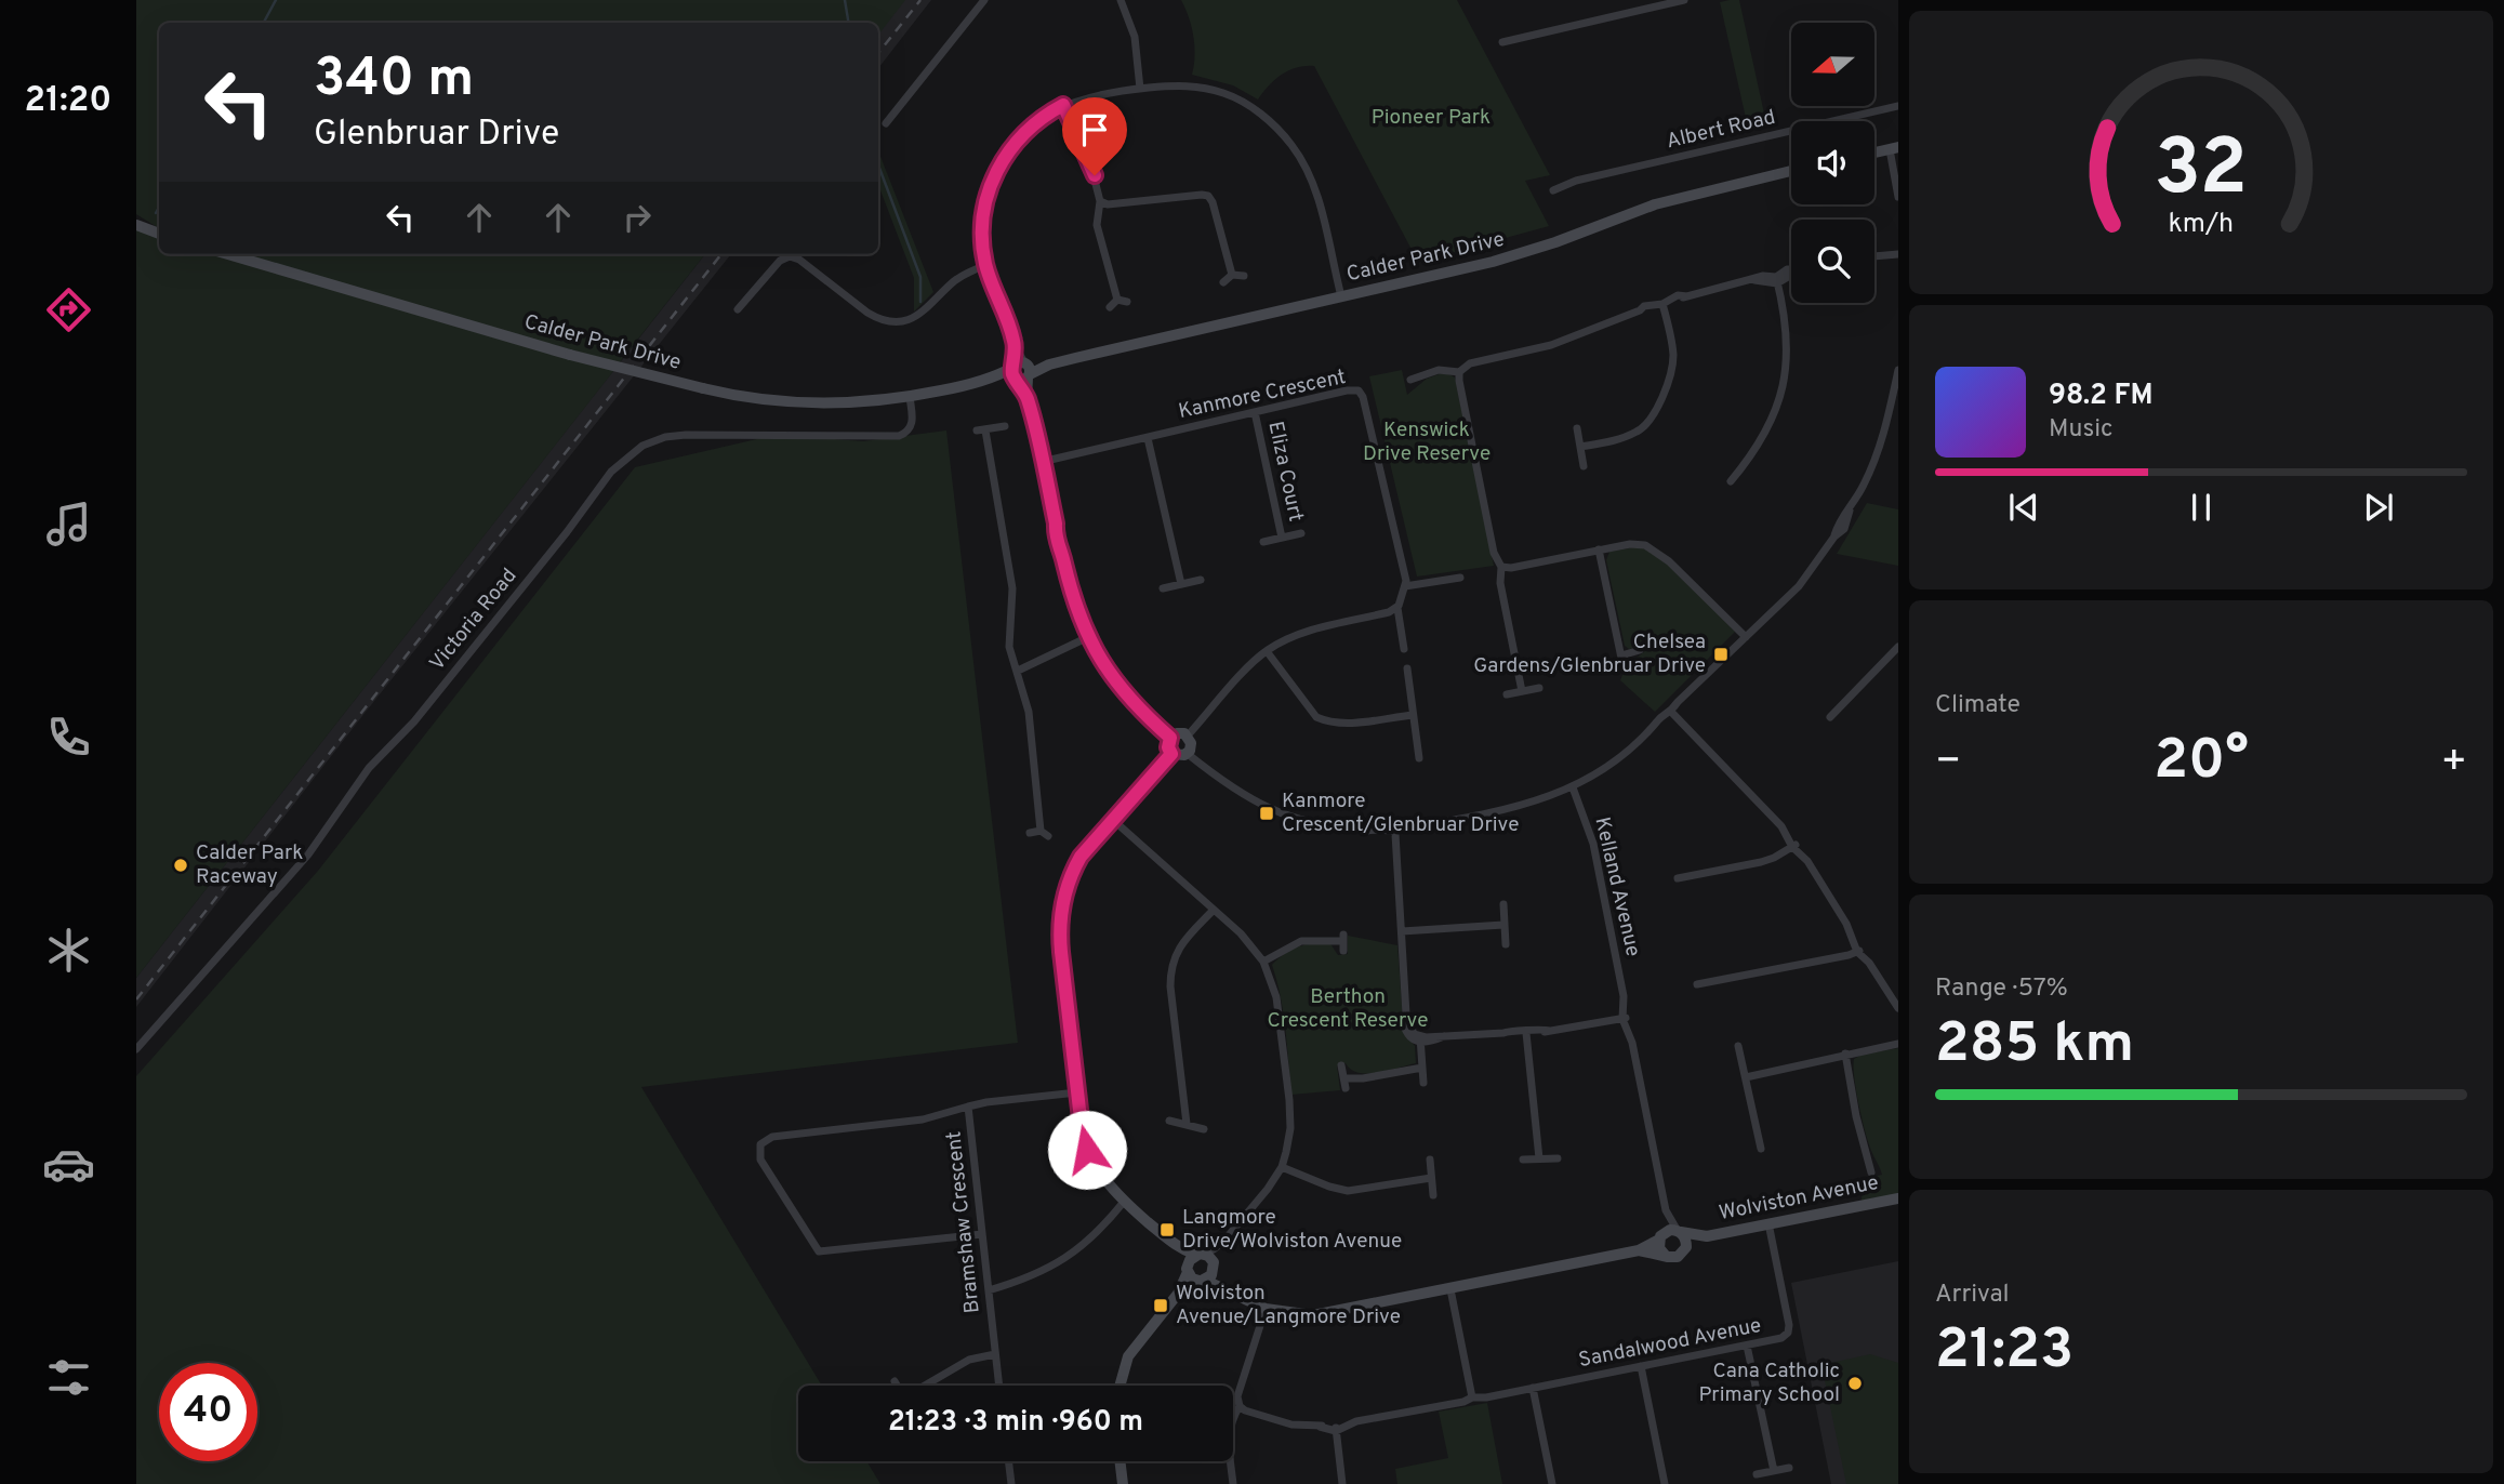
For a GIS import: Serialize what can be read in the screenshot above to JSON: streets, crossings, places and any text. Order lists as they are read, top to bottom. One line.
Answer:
{"streets":{"street":["Albert Road","Calder Park Drive","Kanmore Crescent","Eliza Court","Victoria Road","Kelland Avenue","Wolviston Avenue","Bramshaw Crescent","Sandalwood Avenue"]},"crossings":[["Calder Park Drive","Victoria Road"],["Kanmore Crescent","Eliza Court"],["Kelland Avenue","Wolviston Avenue"],["Wolviston Avenue","Sandalwood Avenue"]],"parks":["Pioneer Park","Kenswick Drive Reserve","Berthon Crescent Reserve"],"places":{"transit":["Chelsea Gardens/Glenbruar Drive","Kanmore Crescent/Glenbruar Drive","Langmore Drive/Wolviston Avenue","Wolviston Avenue/Langmore Drive"],"other":["Calder Park Raceway","Cana Catholic Primary School"]},"north":"left","page":{"tabs":"21:20","turn":["340 m","Glenbruar Drive"],"song":["98.2 FM","Music"],"tile":["Climate",["Range · 57%","285 km"],["Arrival","21:23"]],"heat":["−","20°","+"],"limit":"40","trip":"21:23 · 3 min · 960 m","gauge":["32","km/h"]}}
